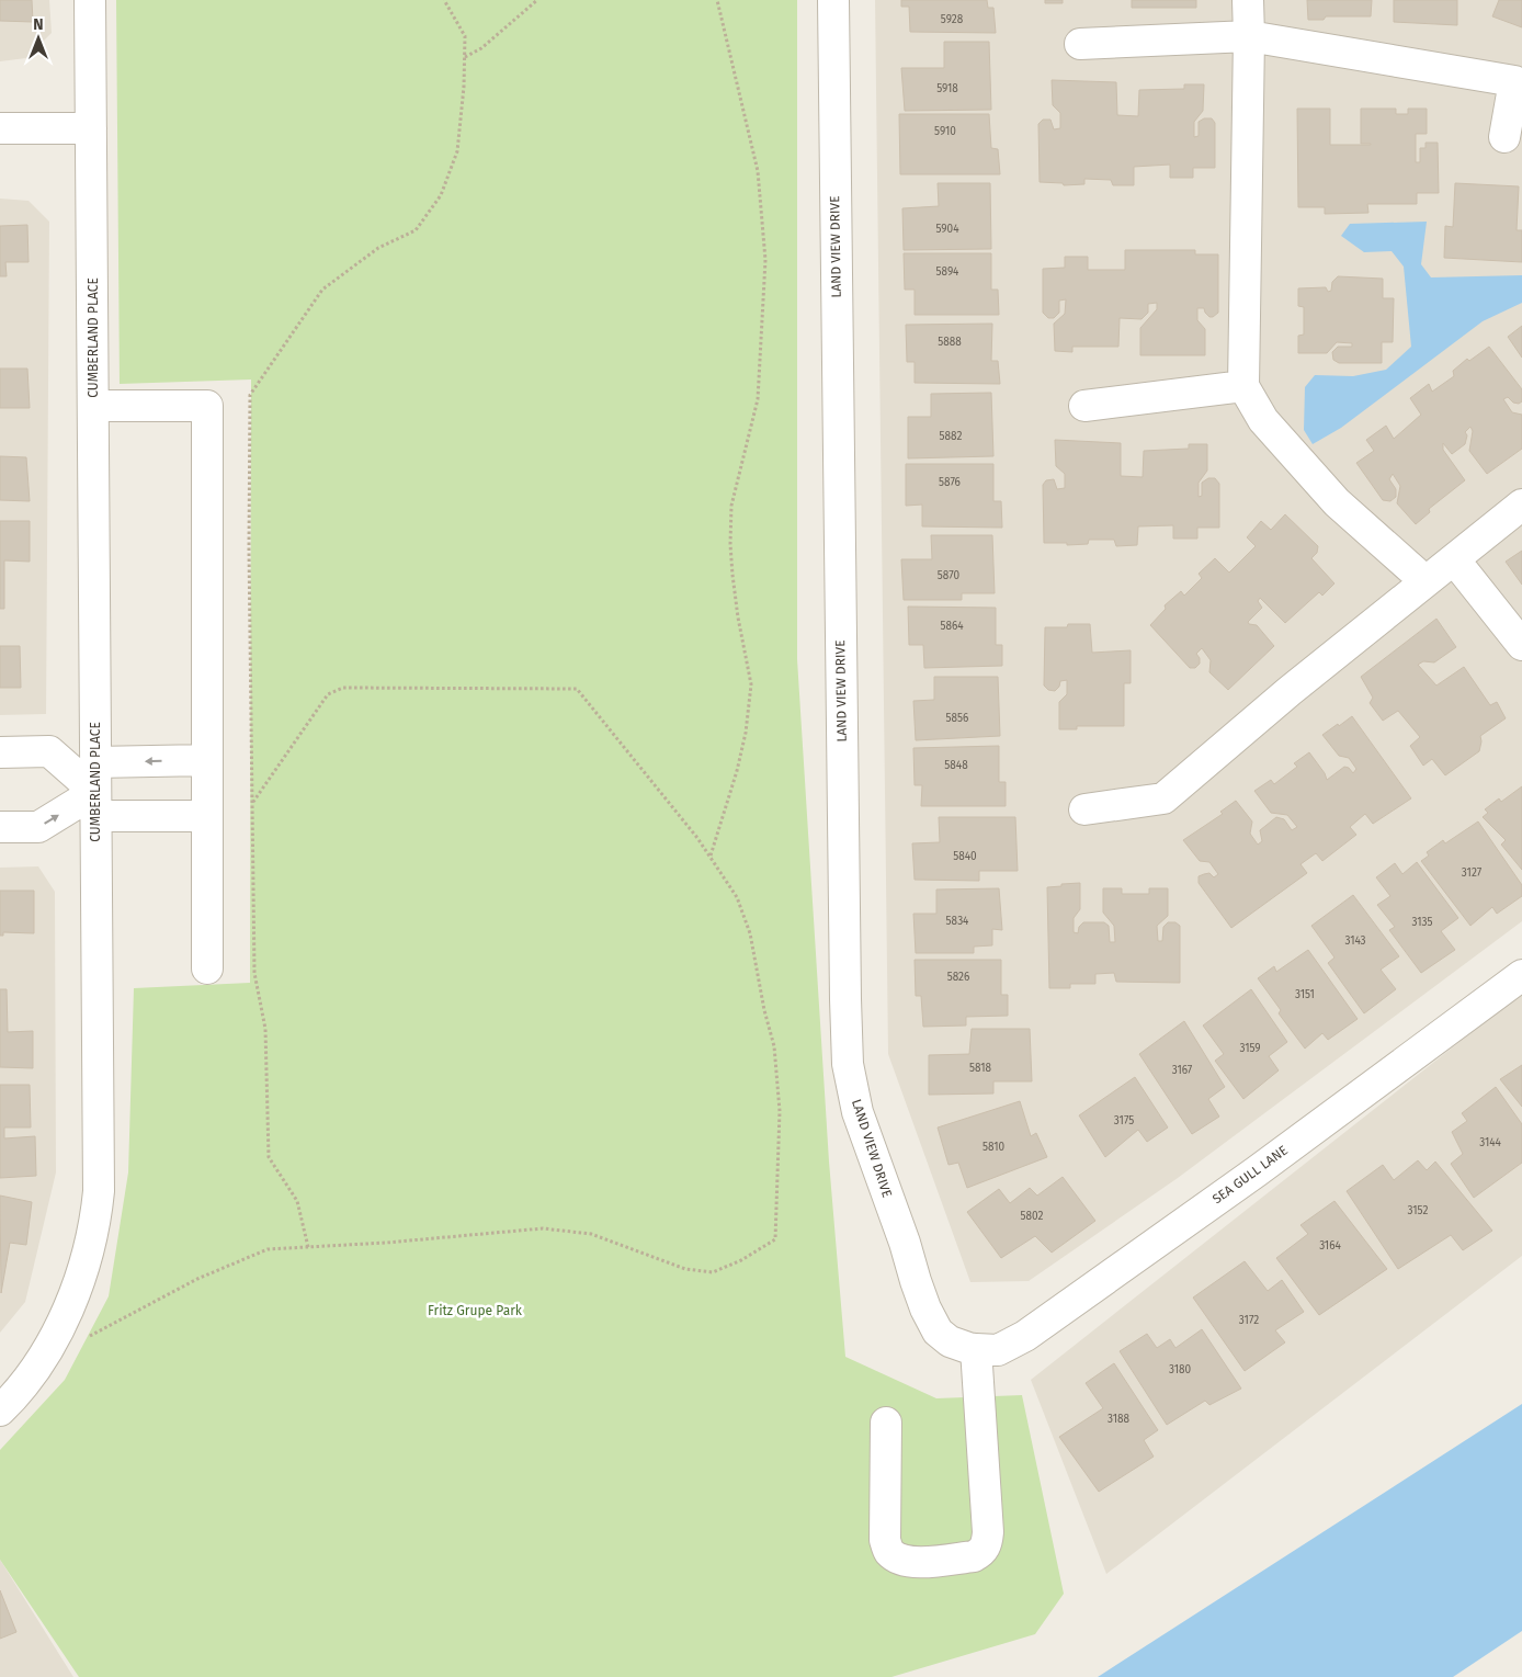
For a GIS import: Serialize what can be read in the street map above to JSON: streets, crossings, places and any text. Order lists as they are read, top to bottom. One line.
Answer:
{"streets":{"street":["LAND VIEW DRIVE","CUMBERLAND PLACE","SEA GULL LANE"]},"crossings":[["LAND VIEW DRIVE","SEA GULL LANE"]],"parks":["Fritz Grupe Park"],"house_numbers":["5928","5918","5910","5904","5894","5888","5882","5876","5870","5864","5856","5848","5840","3127","5834","3135","3143","5826","3151","3159","5818","3167","3175","3144","5810","3152","5802","3164","3172","3180","3188"],"north":"top"}
